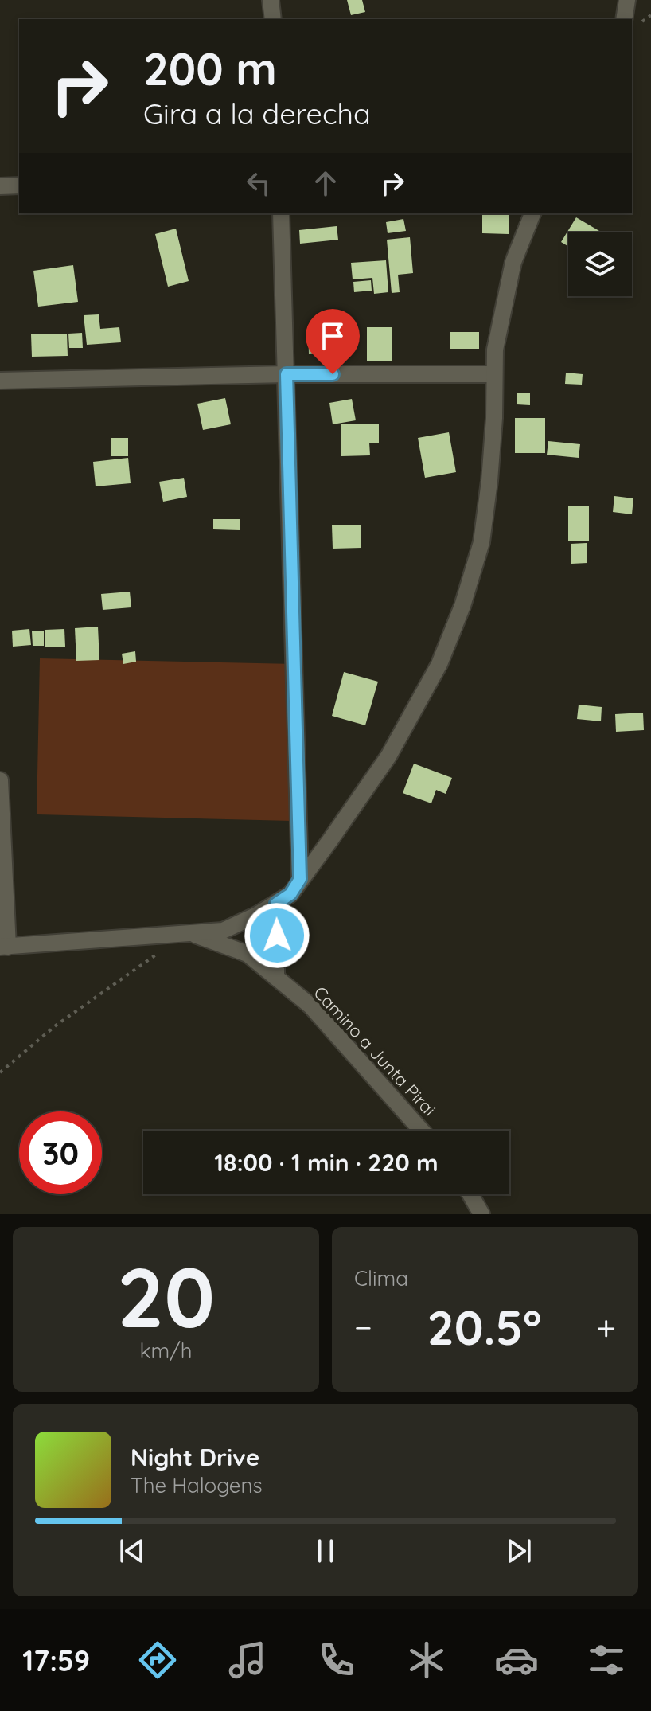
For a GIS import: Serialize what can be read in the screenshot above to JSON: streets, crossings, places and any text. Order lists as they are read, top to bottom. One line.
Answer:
{"streets":{"street":["Camino a Junta Pirai"]},"page":{"turn":["200 m","Gira a la derecha"],"limit":"30","trip":"18:00 · 1 min · 220 m","tile":[["20","km/h"],"Clima"],"heat":["−","20.5°","+"],"song":["Night Drive","The Halogens"],"tabs":"17:59"}}
